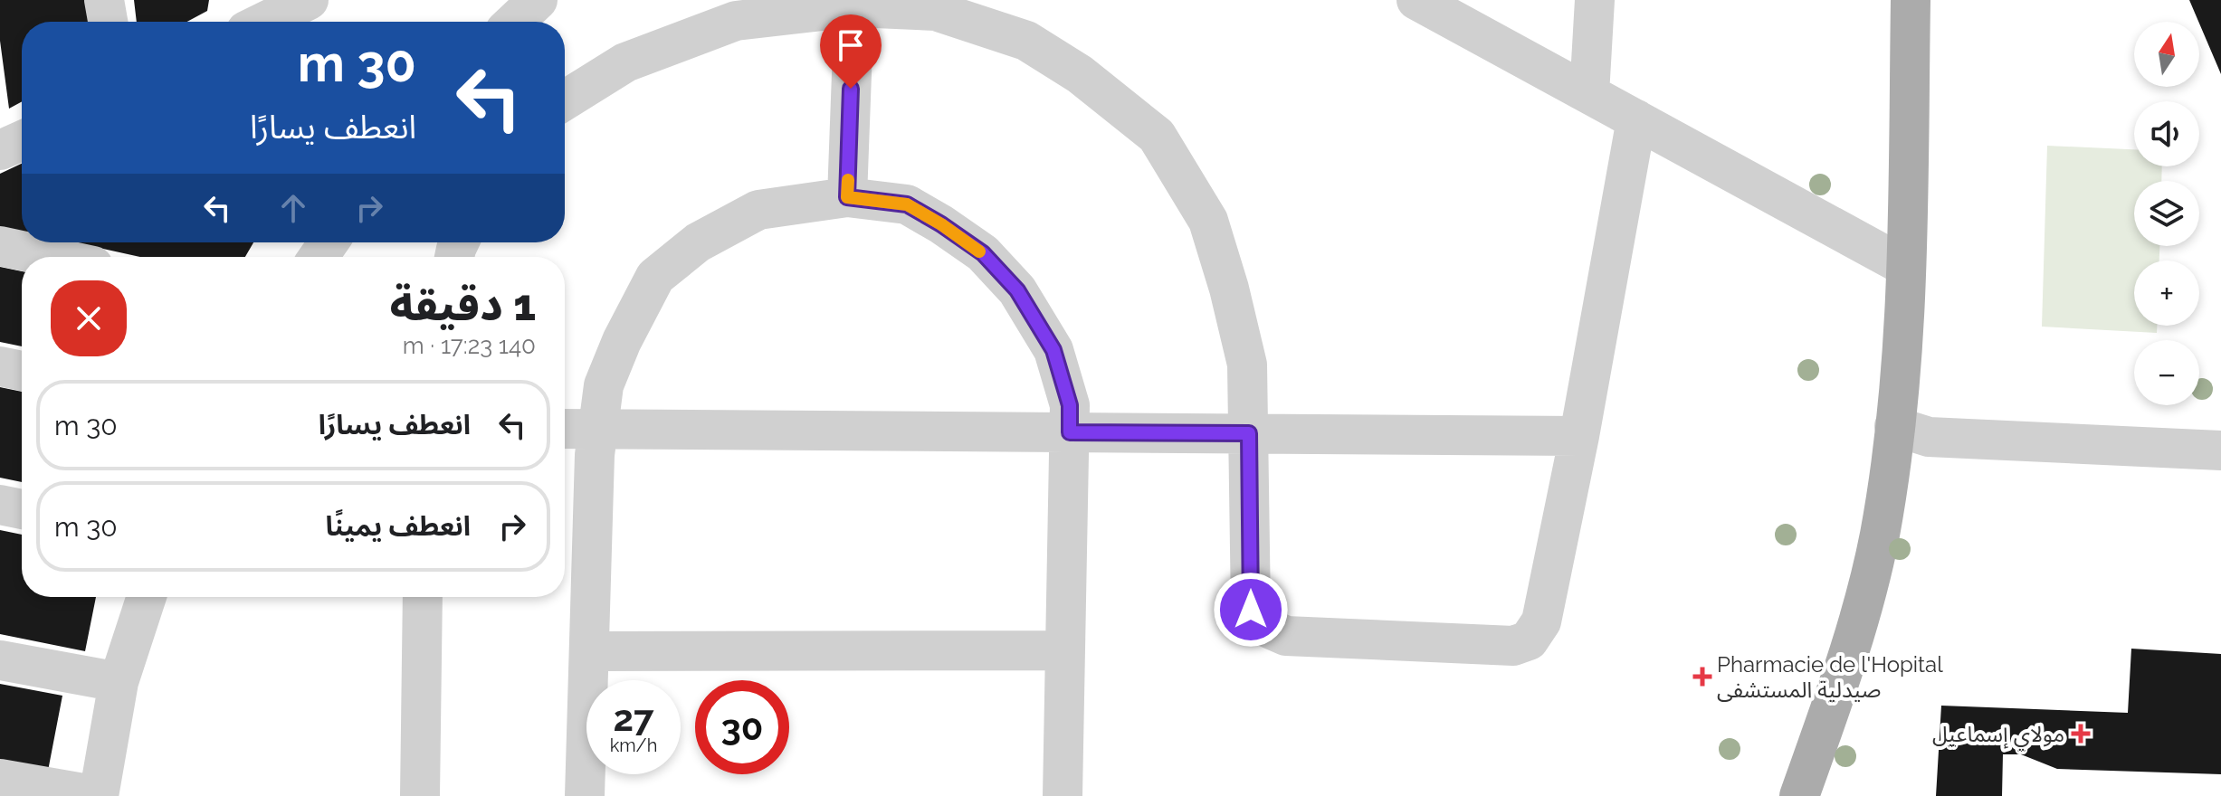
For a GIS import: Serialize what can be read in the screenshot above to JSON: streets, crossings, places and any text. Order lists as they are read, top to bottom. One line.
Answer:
{"places":{"health":["Pharmacie de l'Hopital صيدلية المستشفى","مولاي إسماعيل"]},"north":"top","page":{"map_buttons":["+","−"],"turn":["30 m","انعطف يسارًا"],"heading":["1 دقيقة","140 m · 17:23"],"list":[{"name":"انعطف يسارًا","value":"30 m"},{"name":"انعطف يمينًا","value":"30 m"}],"speed":"27 km/h","limit":"30"}}
